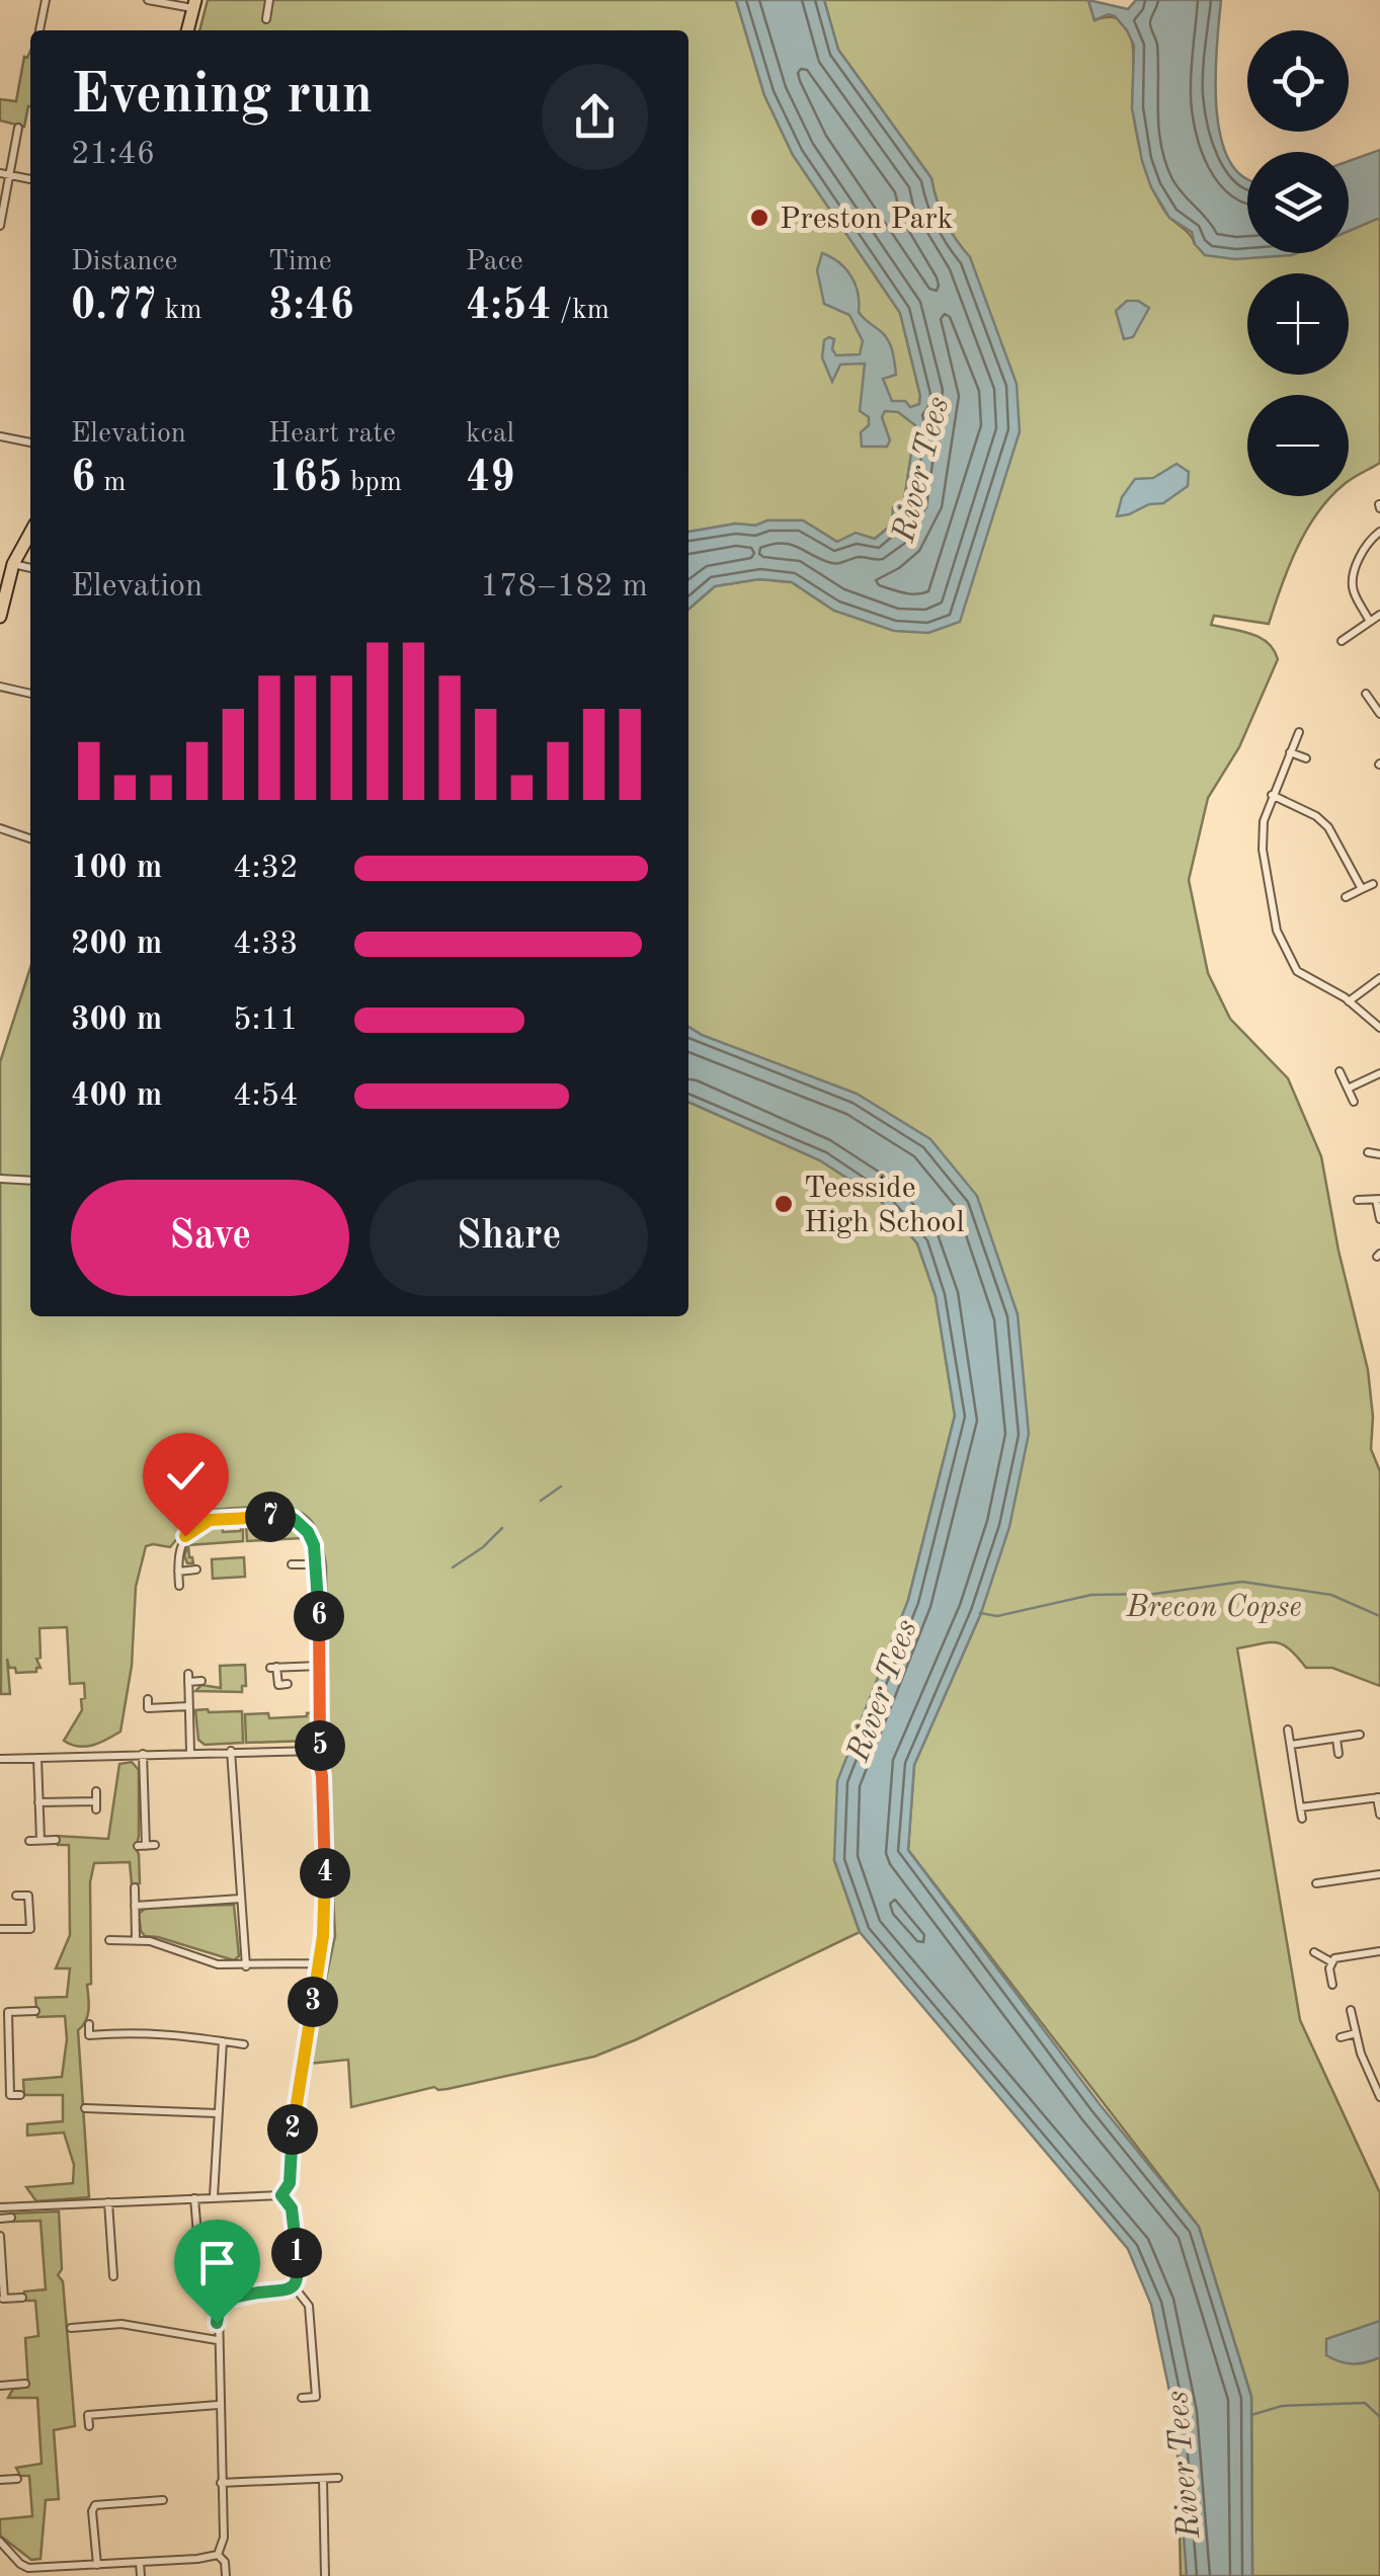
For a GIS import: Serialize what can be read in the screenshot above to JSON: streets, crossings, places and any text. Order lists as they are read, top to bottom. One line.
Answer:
{"water":["River Tees"],"parks":["Brecon Copse"],"places":["Preston Park","Teesside High School"],"page":{"map_buttons":["+","−"],"heading":["Evening run","21:46"],"stats":[["Distance","0.77 km"],["Time","3:46"],["Pace","4:54 /km"],["Elevation","6 m"],["Heart rate","165 bpm"],["kcal","49"]],"chart":["Elevation","178–182 m"],"list":[{"name":"100 m","note":"4:32"},{"name":"200 m","note":"4:33"},{"name":"300 m","note":"5:11"},{"name":"400 m","note":"4:54"}],"buttons":["Save","Share"],"pins":["7","6","5","4","3","2","1"]}}
